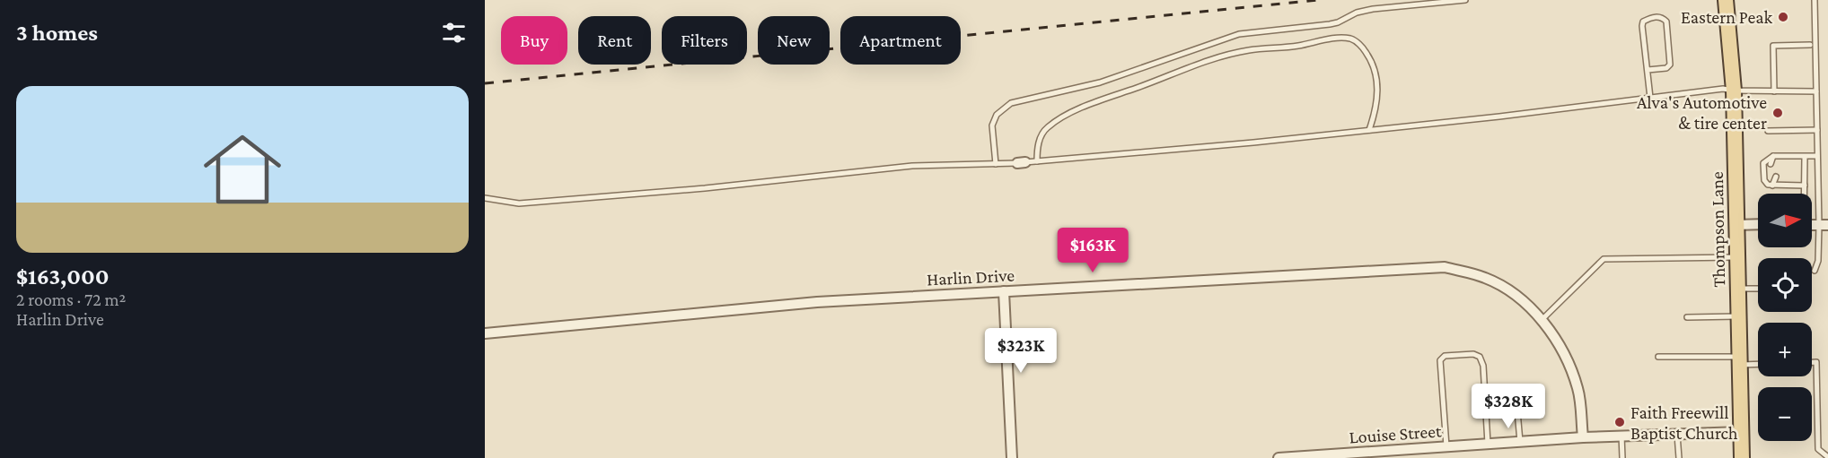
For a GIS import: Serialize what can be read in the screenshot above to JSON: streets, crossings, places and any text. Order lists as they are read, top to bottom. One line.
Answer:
{"streets":{"main road":["Thompson Lane"],"street":["Harlin Drive","Louise Street"]},"crossings":[["Thompson Lane","Louise Street"],["Harlin Drive","Louise Street"]],"places":["Eastern Peak","Alva's Automotive & tire center","Faith Freewill Baptist Church"],"north":"right","page":{"heading":"3 homes","chip":["Buy","Rent","Filters","New","Apartment"],"list":[{"name":"$163,000","note":"2 rooms · 72 m² · Harlin Drive"}],"map_buttons":["+","−"],"price":["$163K","$323K","$328K"]}}
